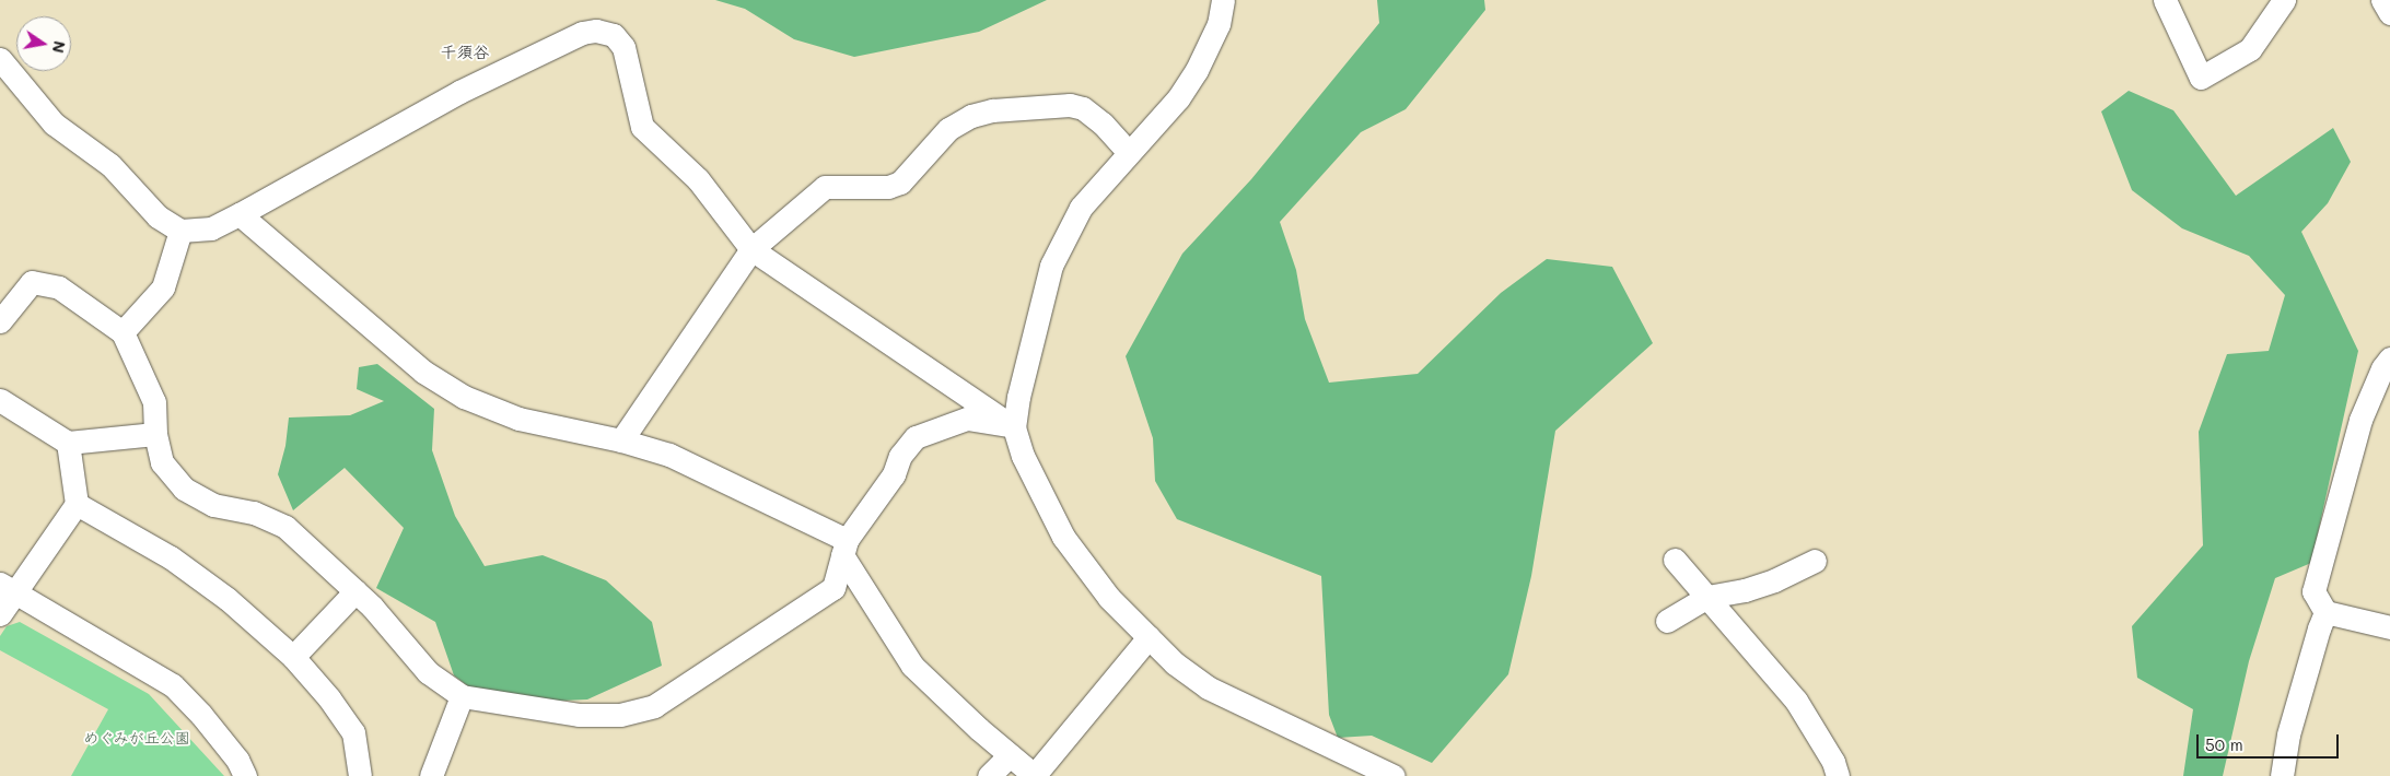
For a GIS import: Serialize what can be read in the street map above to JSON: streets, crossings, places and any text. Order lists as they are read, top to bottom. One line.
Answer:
{"districts":["千須谷"],"parks":["めぐみが丘公園"],"scale_bar":"50 m","north":"right"}
